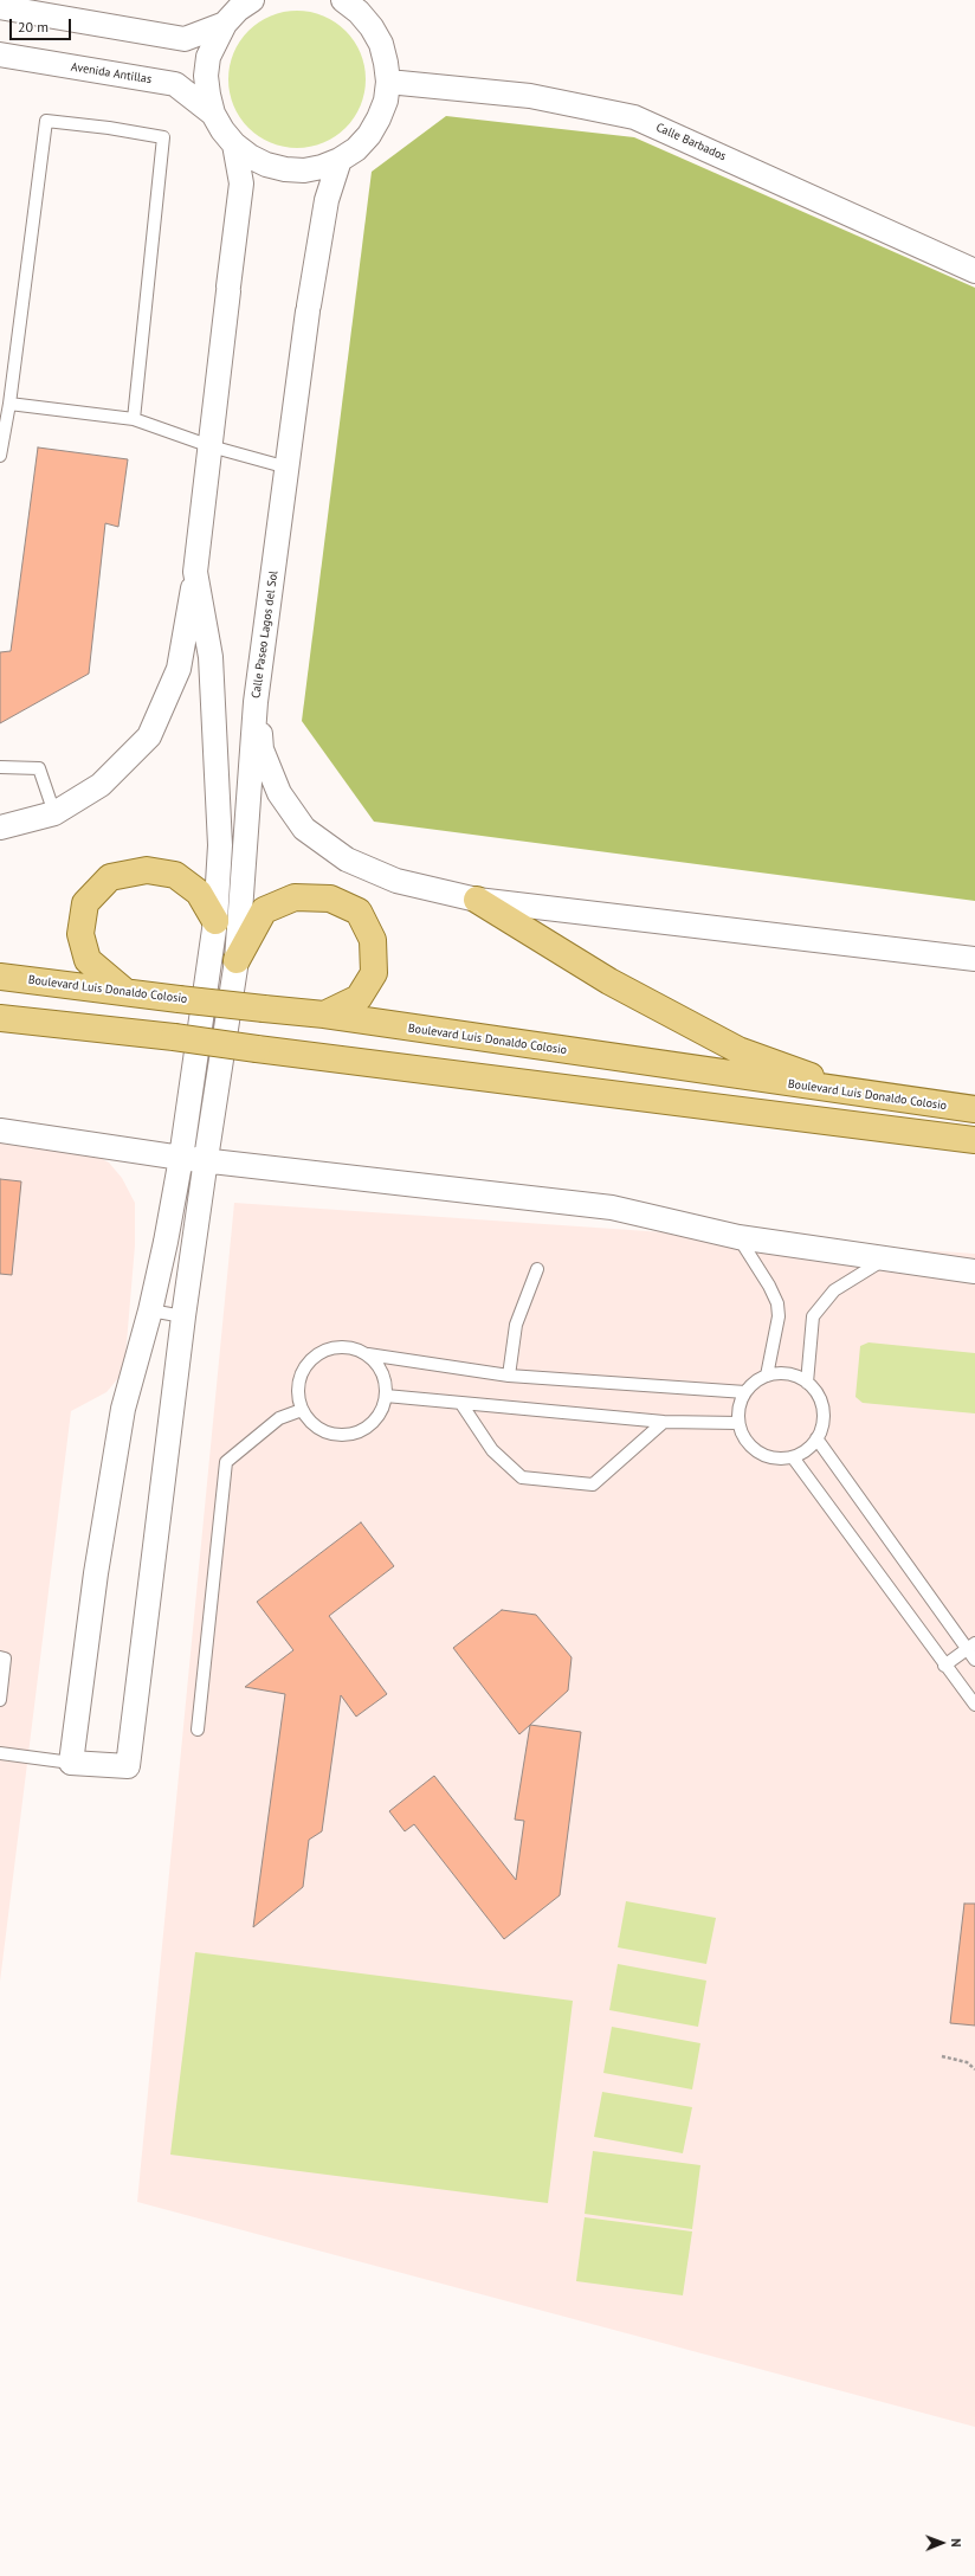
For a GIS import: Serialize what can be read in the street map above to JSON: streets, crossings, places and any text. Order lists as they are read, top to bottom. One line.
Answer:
{"streets":{"main road":["Boulevard Luis Donaldo Colosio"],"street":["Avenida Antillas","Calle Barbados","Calle Paseo Lagos del Sol"]},"scale_bar":"20 m","north":"right"}
